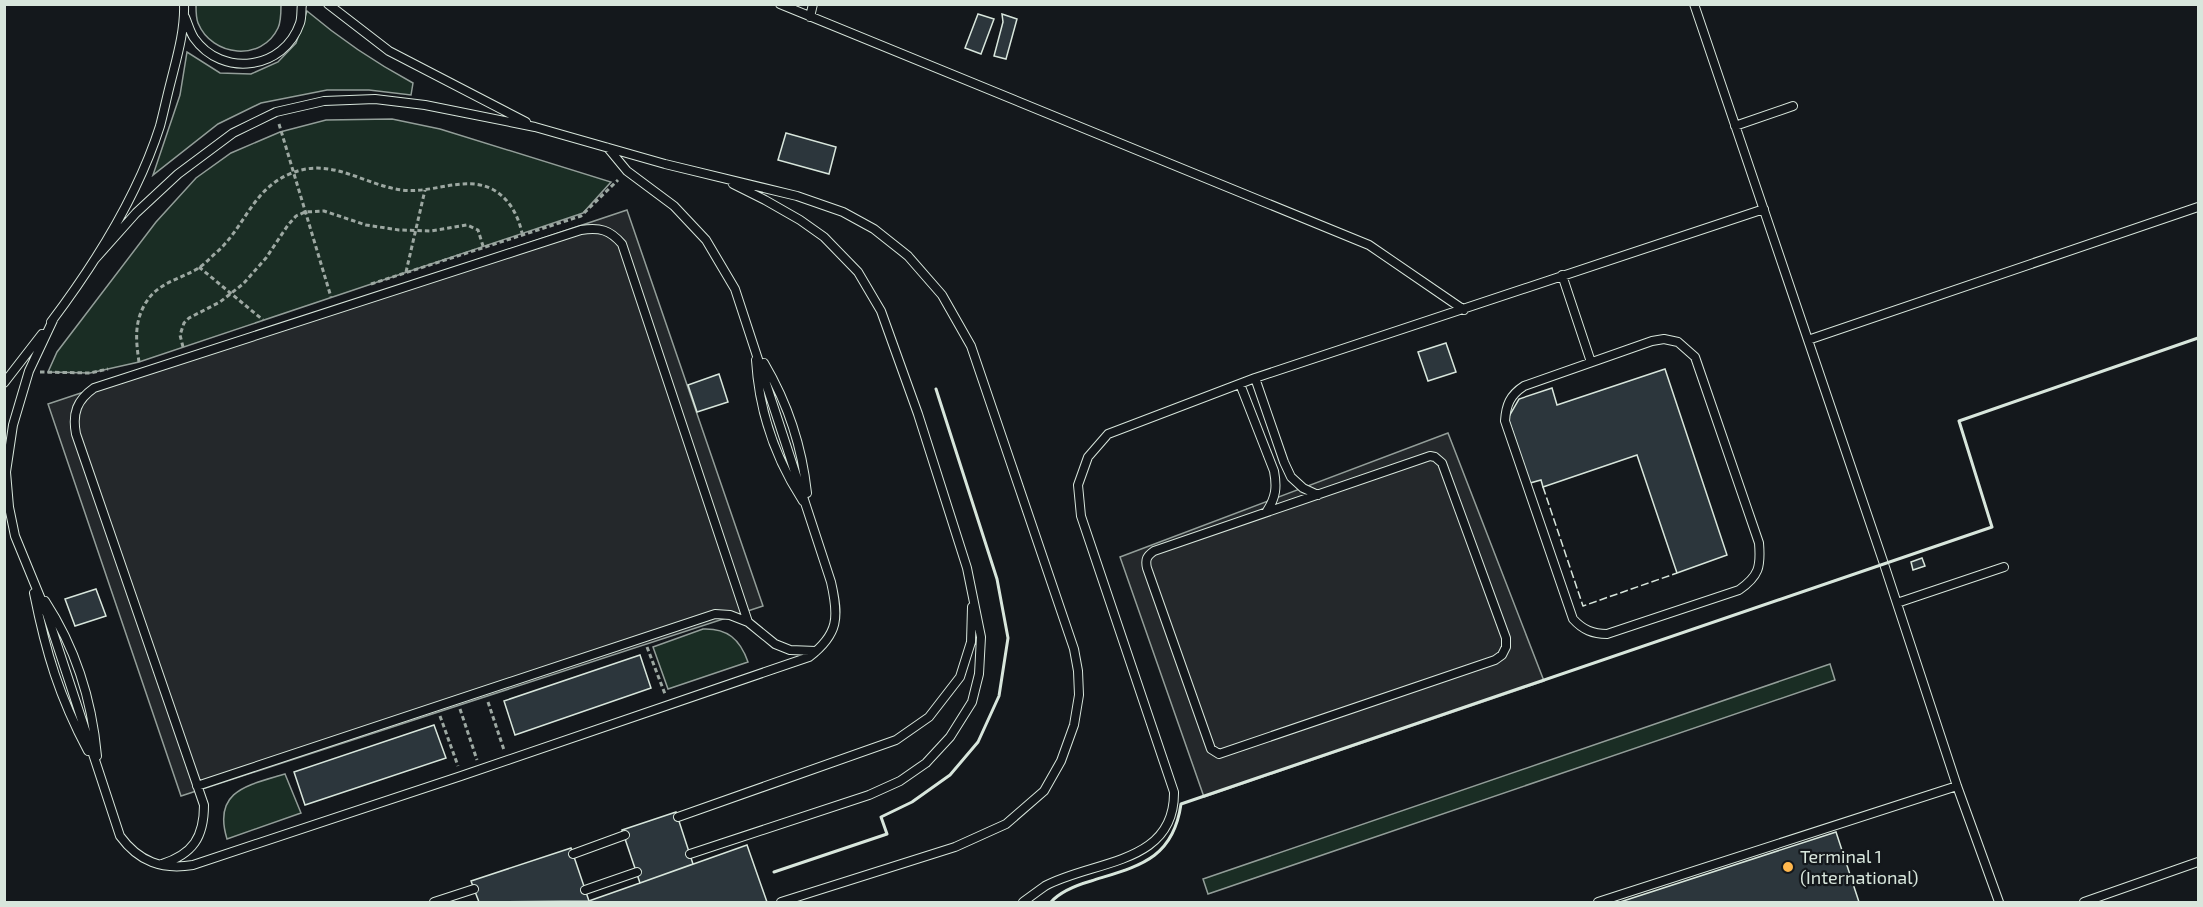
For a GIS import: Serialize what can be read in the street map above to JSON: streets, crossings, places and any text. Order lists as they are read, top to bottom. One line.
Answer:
{"places":["Terminal 1 (International)"]}
